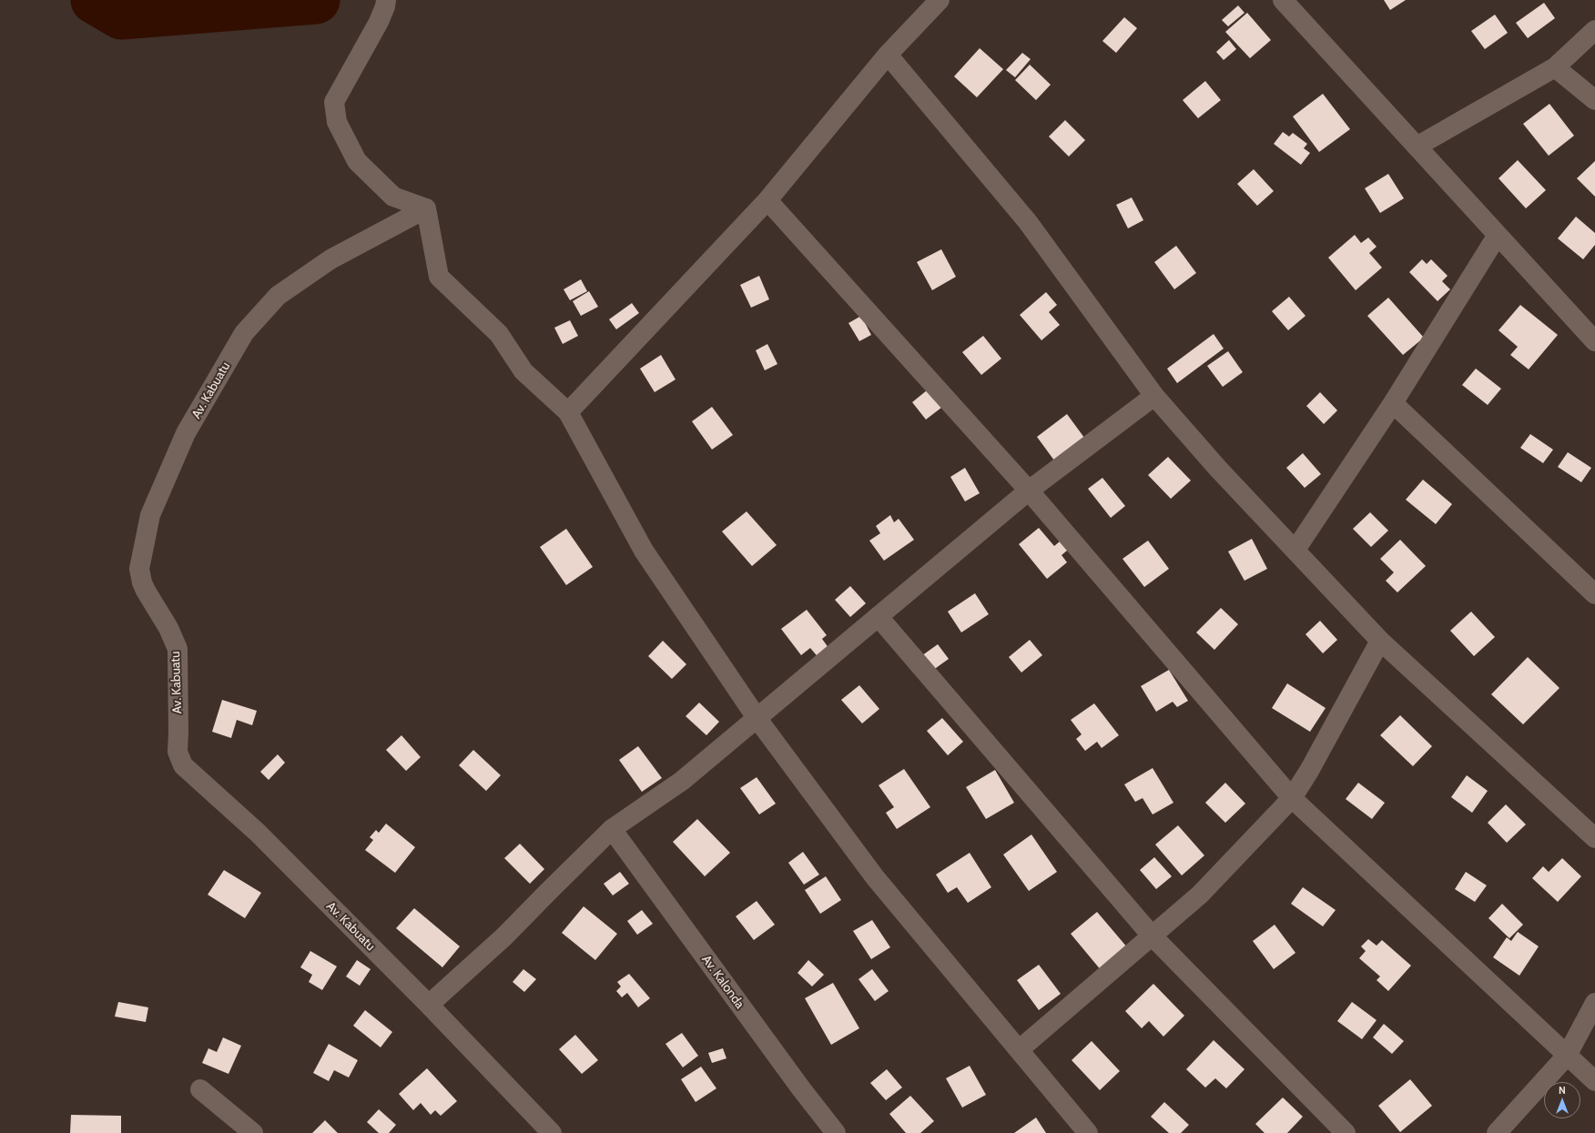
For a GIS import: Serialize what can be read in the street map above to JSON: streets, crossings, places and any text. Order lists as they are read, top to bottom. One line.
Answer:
{"streets":{"street":["Av. Kabuatu","Av. Kalonda"]},"north":"top"}
